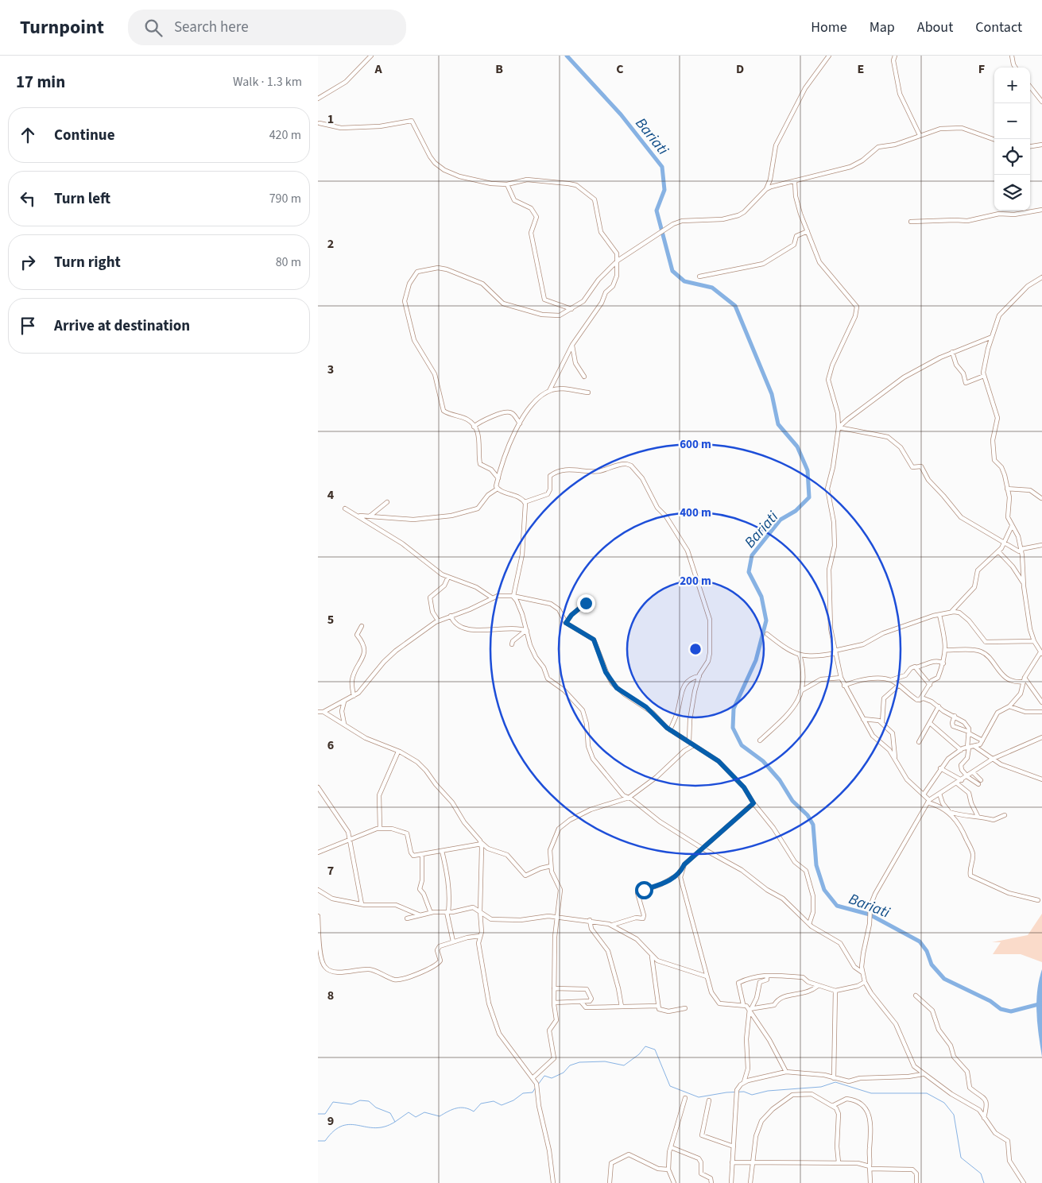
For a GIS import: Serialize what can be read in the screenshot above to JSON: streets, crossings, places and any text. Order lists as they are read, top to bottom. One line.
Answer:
{"water":["Bariati"],"page":{"header":"Turnpoint","search":"Search here","nav":["Home","Map","About","Contact"],"heading":["17 min","Walk · 1.3 km"],"map_buttons":["+","−"],"list":[["Continue","420 m"],["Turn left","790 m"],["Turn right","80 m"],"Arrive at destination"]},"grid":{"columns":["A","B","C","D","E","F"],"rows":["1","2","3","4","5","6","7","8","9"]},"rings":["600 m","400 m","200 m"]}
